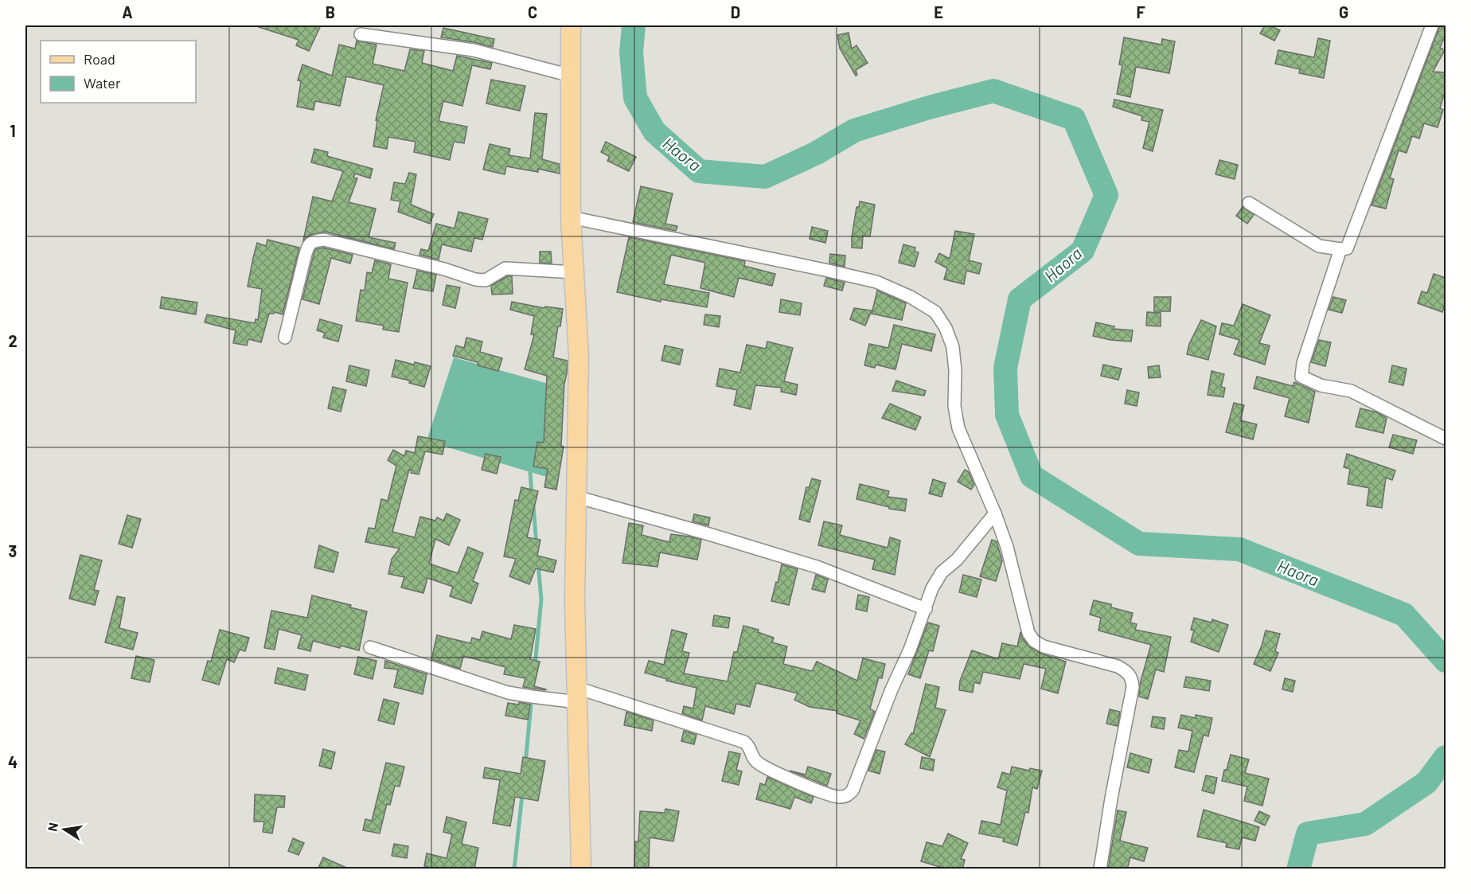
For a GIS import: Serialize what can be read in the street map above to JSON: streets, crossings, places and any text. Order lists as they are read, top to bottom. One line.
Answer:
{"water":["Haora"],"legend":["Road","Water"],"north":"left","grid":{"columns":["A","B","C","D","E","F","G"],"rows":["1","2","3","4"]}}
